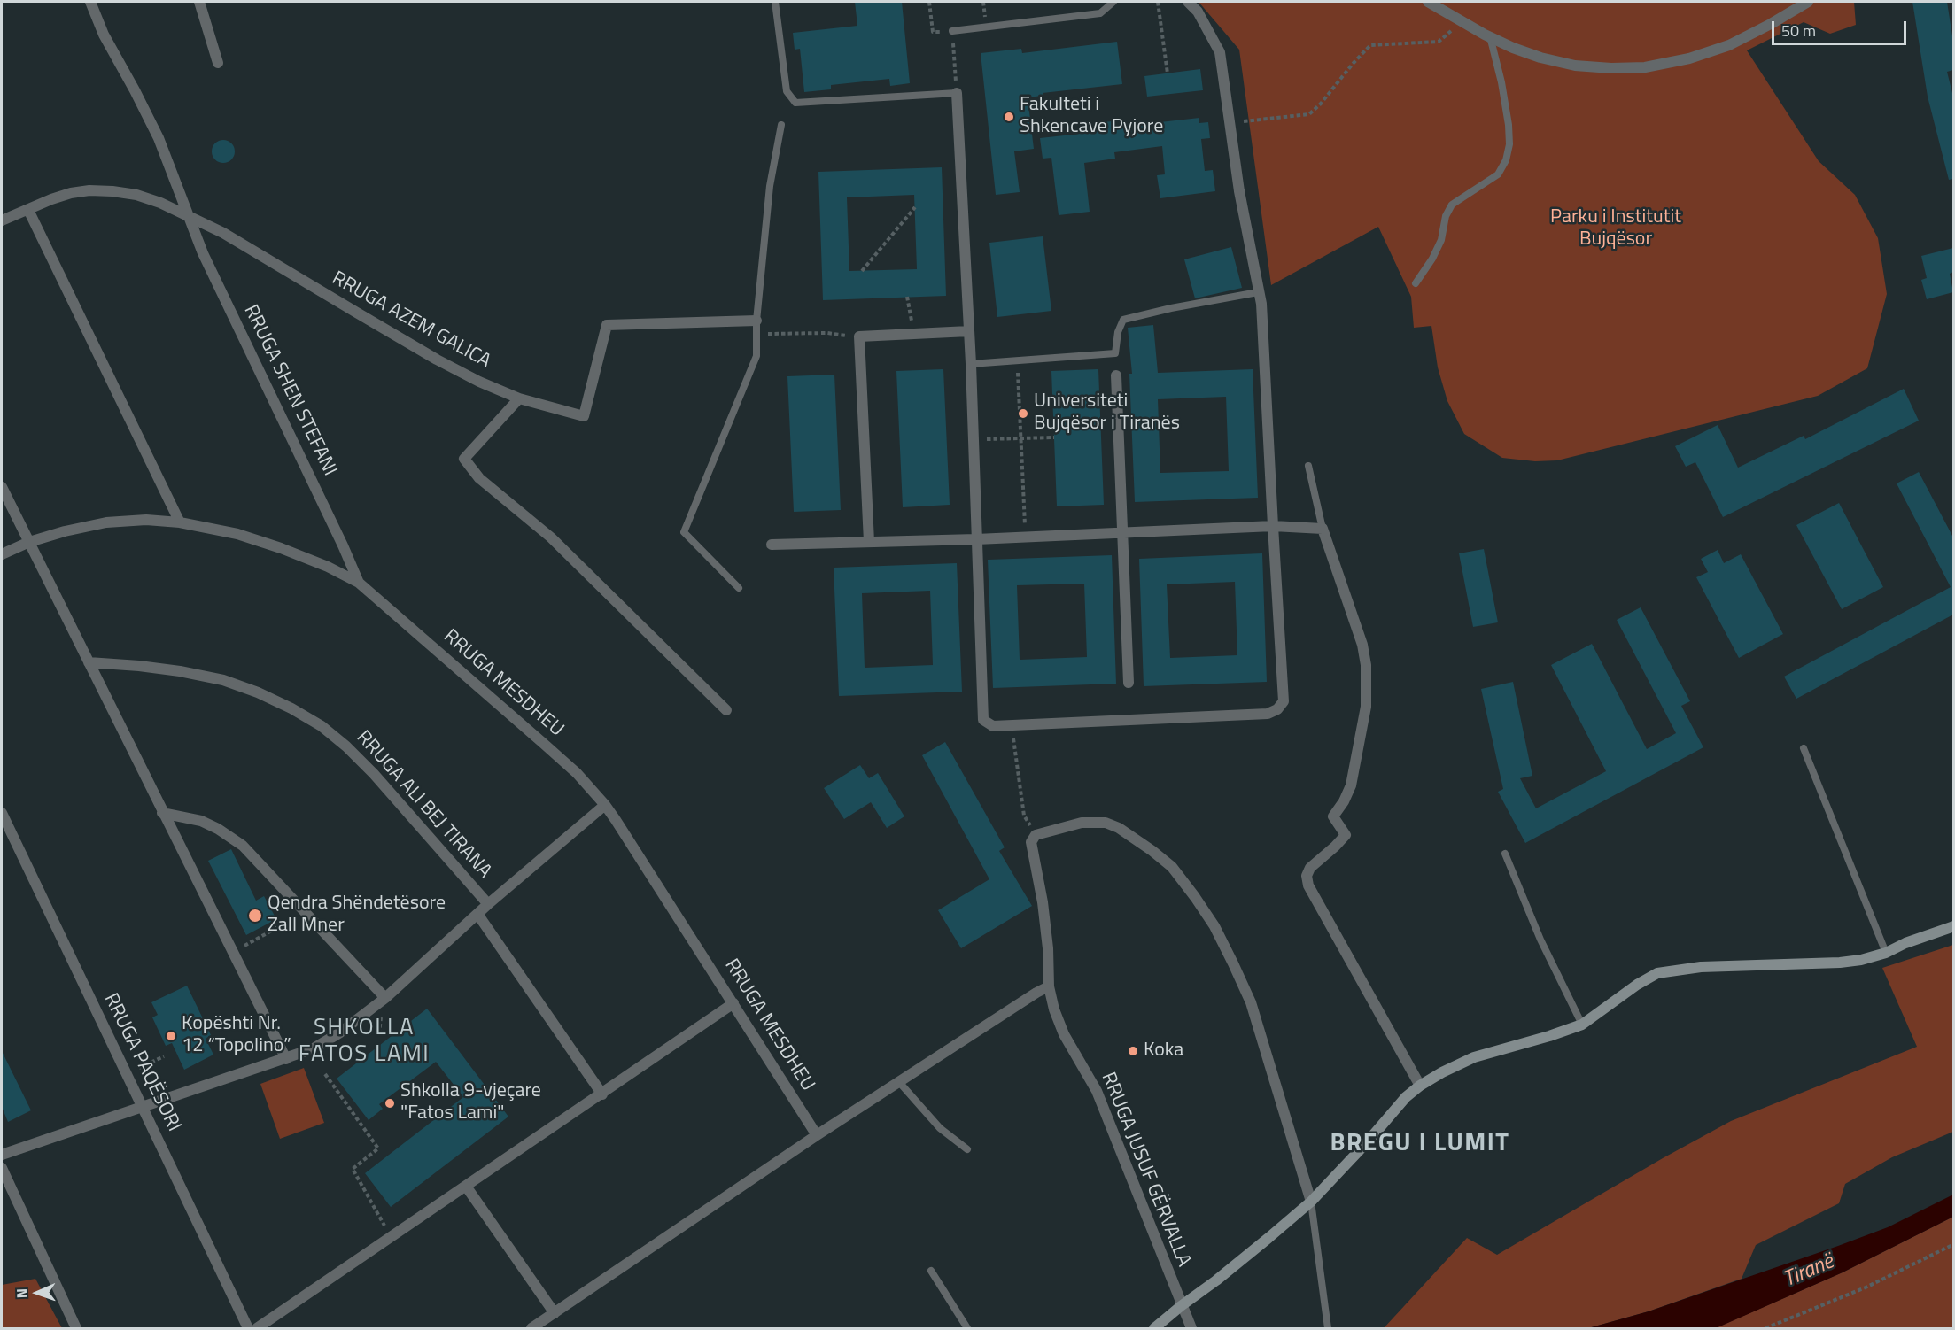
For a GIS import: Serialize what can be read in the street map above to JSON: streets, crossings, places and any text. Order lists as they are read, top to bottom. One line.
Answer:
{"streets":{"street":["RRUGA AZEM GALICA","RRUGA SHEN STEFANI","RRUGA MESDHEU","RRUGA ALI BEJ TIRANA","RRUGA PAQËSORI","RRUGA JUSUF GËRVALLA"]},"crossings":[["RRUGA AZEM GALICA","RRUGA SHEN STEFANI"],["RRUGA SHEN STEFANI","RRUGA MESDHEU"]],"districts":["SHKOLLA FATOS LAMI","BREGU I LUMIT"],"water":["Tiranë"],"parks":["Parku i Institutit Bujqësor"],"places":["Fakulteti i Shkencave Pyjore","Universiteti Bujqësor i Tiranës","Qendra Shëndetësore Zall Mner","Kopështi Nr. 12 “Topolino”","Koka","Shkolla 9-vjeçare \"Fatos Lami\""],"scale_bar":"50 m","north":"left"}
